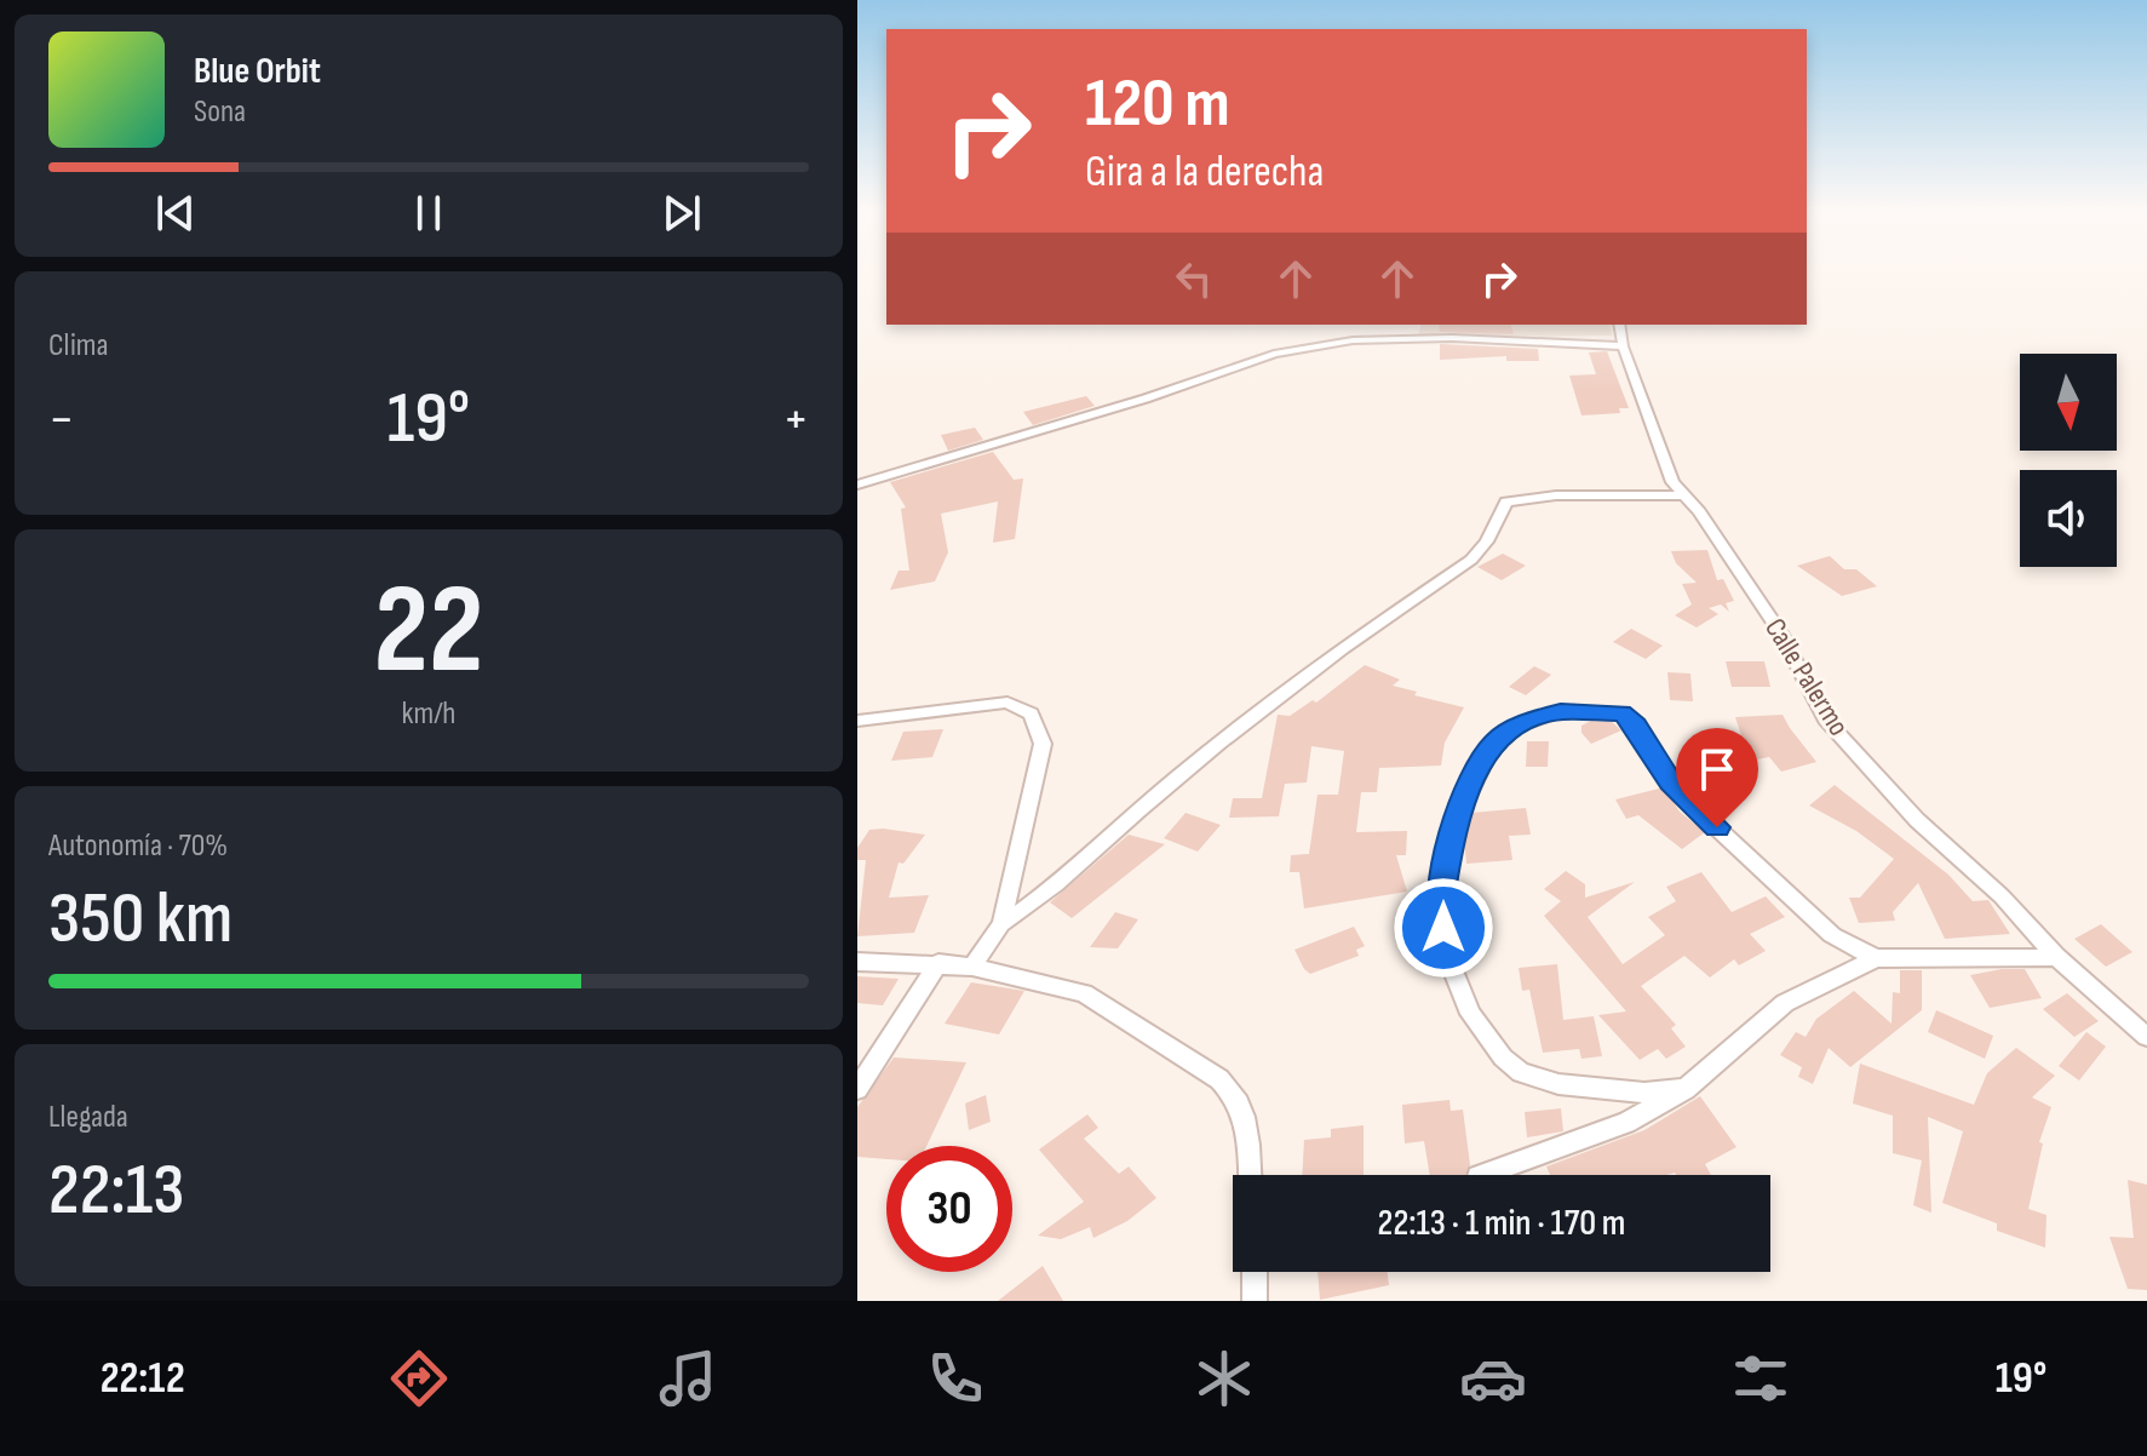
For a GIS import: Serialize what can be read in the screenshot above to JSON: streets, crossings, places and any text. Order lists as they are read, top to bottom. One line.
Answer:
{"streets":{"street":["Calle Palermo"]},"north":"bottom","page":{"turn":["120 m","Gira a la derecha"],"song":["Blue Orbit","Sona"],"tile":["Clima",["22","km/h"],["Autonomía · 70%","350 km"],["Llegada","22:13"]],"heat":["−","19°","+"],"limit":"30","trip":"22:13 · 1 min · 170 m","tabs":["22:12","19°"]}}
